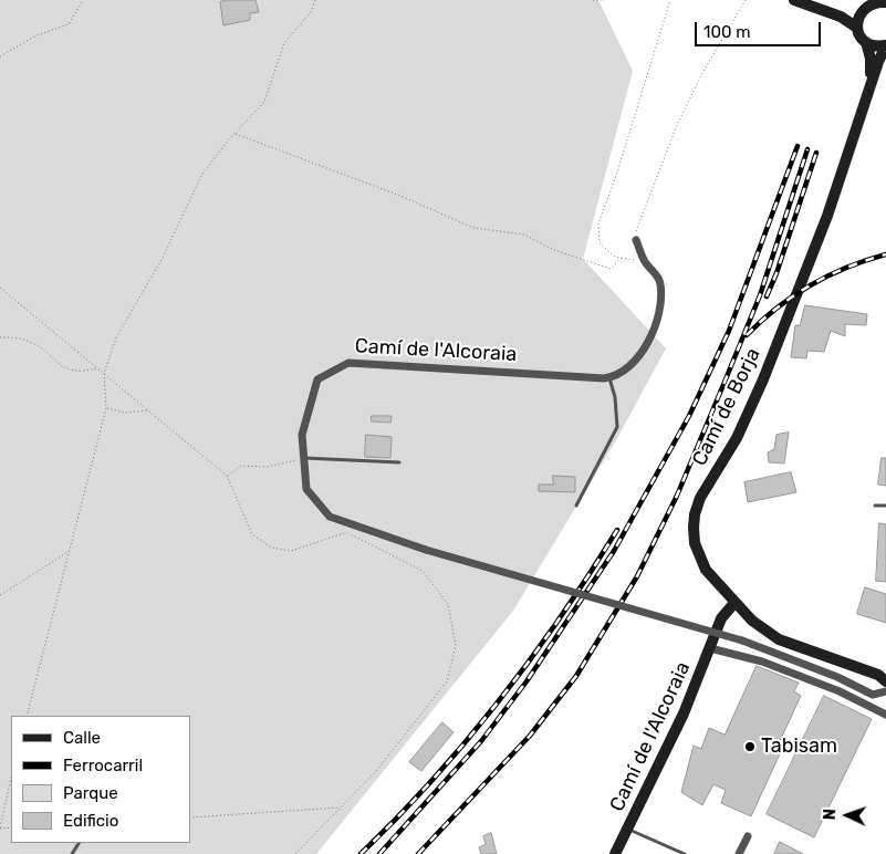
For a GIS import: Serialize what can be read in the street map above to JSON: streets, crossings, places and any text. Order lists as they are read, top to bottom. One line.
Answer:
{"streets":{"street":["Camí de l'Alcoraia","Camí de Borja"]},"crossings":[["Camí de l'Alcoraia","Camí de Borja"]],"places":["Tabisam"],"legend":["Calle","Ferrocarril","Parque","Edificio"],"scale_bar":"100 m","north":"left"}
